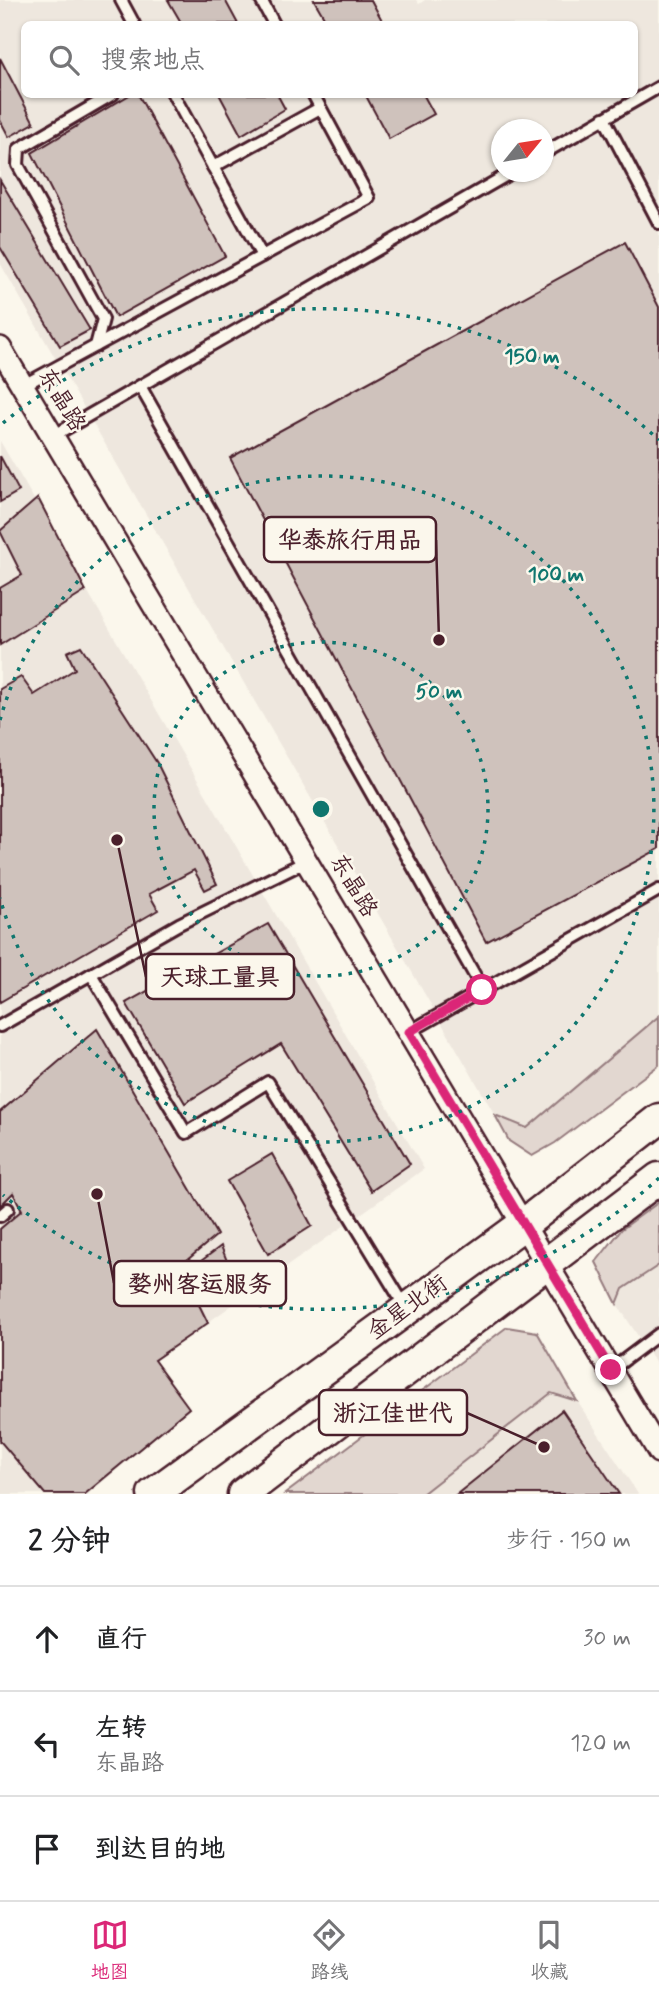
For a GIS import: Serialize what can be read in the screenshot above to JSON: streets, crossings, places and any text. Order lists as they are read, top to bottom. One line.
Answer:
{"streets":{"main road":["金星北街"],"street":["东晶路"]},"crossings":[["东晶路","金星北街"]],"places":["华泰旅行用品","天球工量具","婺州客运服务","浙江佳世代"],"north":"top right","page":{"search":"搜索地点","heading":["2 分钟","步行 · 150 m"],"list":[["直行","30 m"],["左转","东晶路","120 m"],"到达目的地"],"nav":["地图","路线","收藏"]},"rings":["150 m","100 m","50 m"]}
